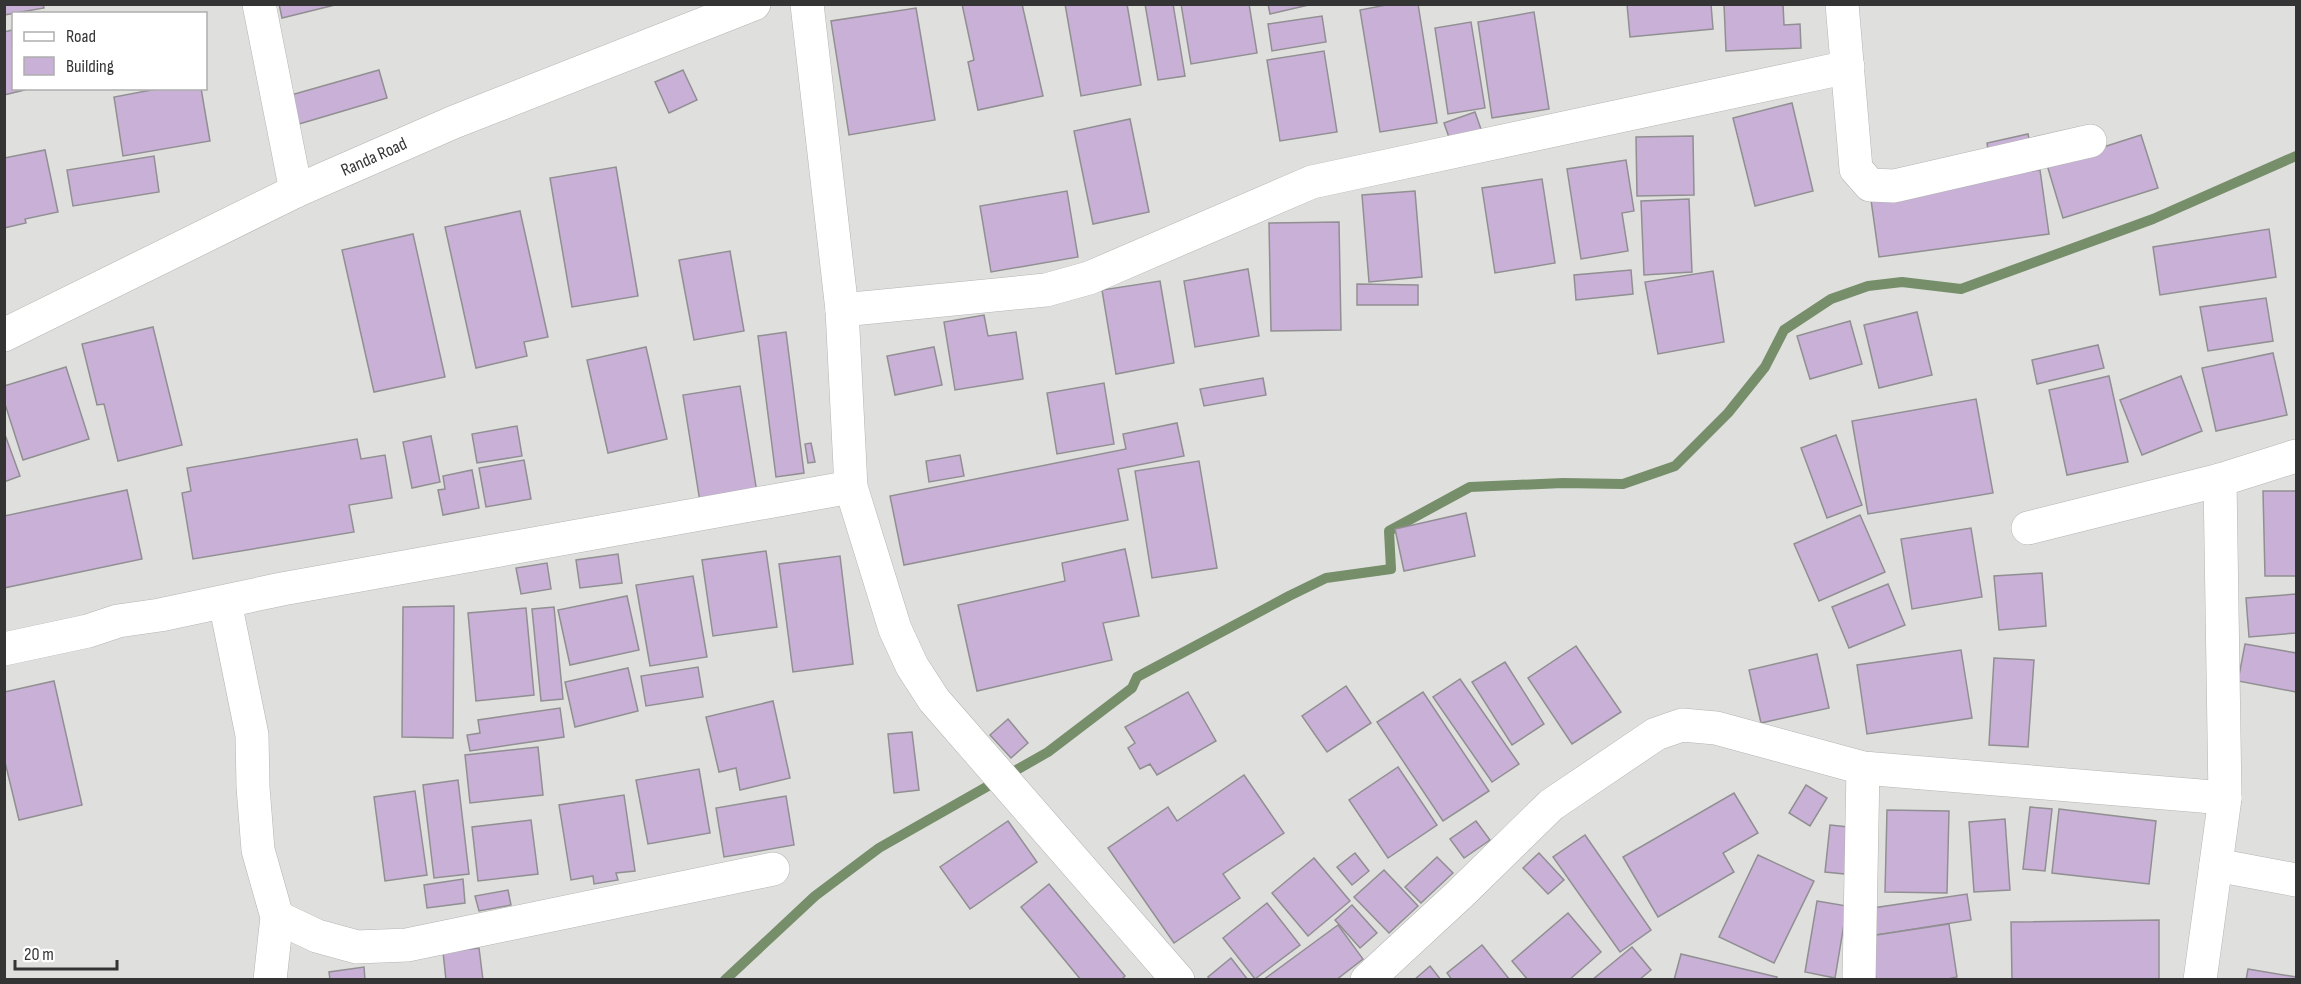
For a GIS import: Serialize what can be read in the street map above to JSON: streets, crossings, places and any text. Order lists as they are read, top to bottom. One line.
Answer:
{"streets":{"street":["Randa Road"]},"legend":["Road","Building"],"scale_bar":"20 m"}
